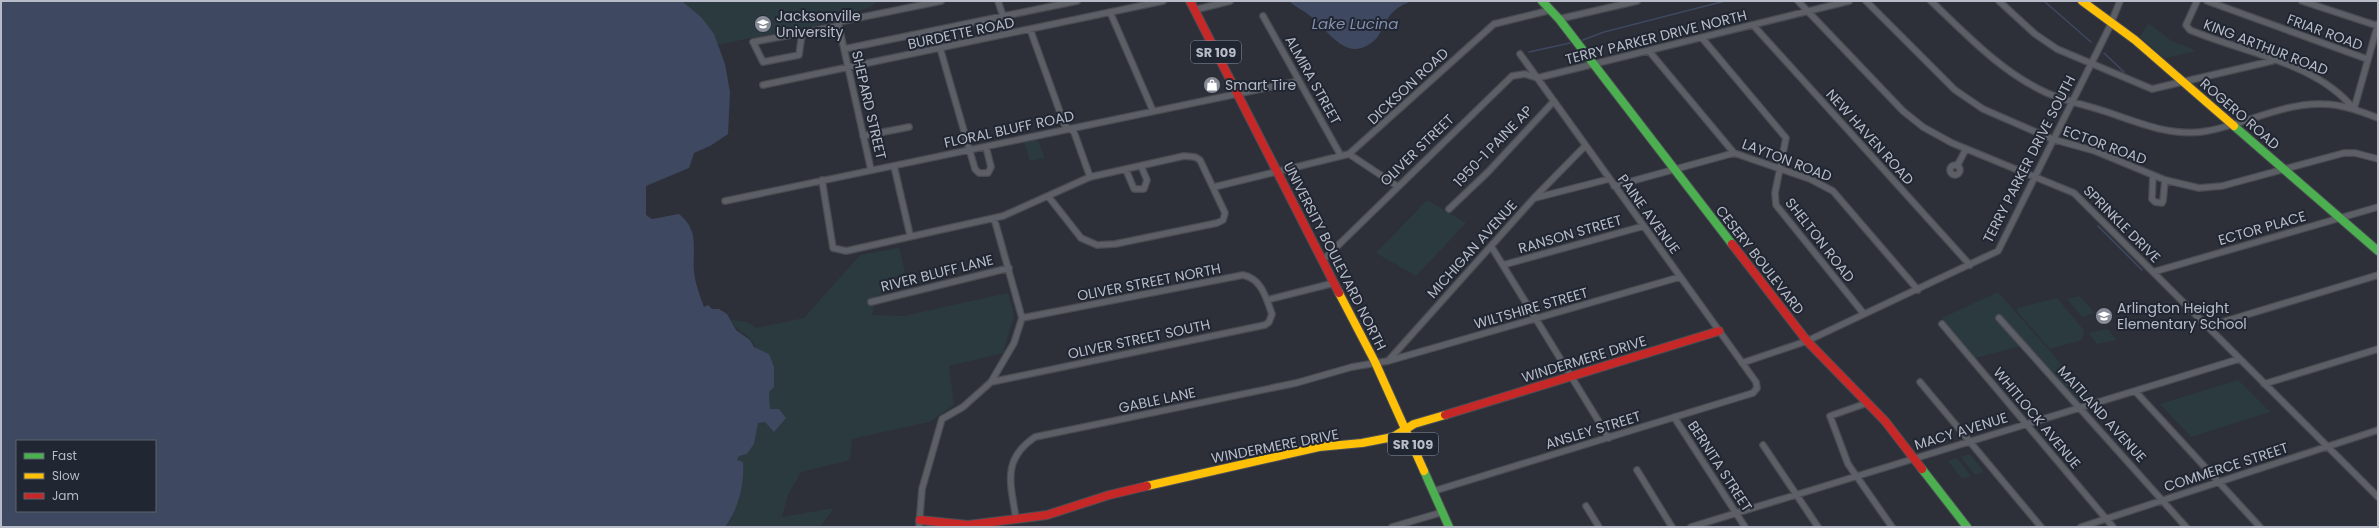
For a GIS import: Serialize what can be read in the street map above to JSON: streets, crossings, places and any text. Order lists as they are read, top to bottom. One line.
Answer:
{"streets":{"main road":["SR 109","ROGERO ROAD","UNIVERSITY BOULEVARD NORTH","CESERY BOULEVARD","WINDERMERE DRIVE"],"street":["FRIAR ROAD","BURDETTE ROAD","TERRY PARKER DRIVE NORTH","KING ARTHUR ROAD","ALMIRA STREET","DICKSON ROAD","SHEPARD STREET","FLORAL BLUFF ROAD","NEW HAVEN ROAD","ECTOR ROAD","1950-1 PAINE AP","OLIVER STREET","TERRY PARKER DRIVE SOUTH","LAYTON ROAD","PAINE AVENUE","SPRINKLE DRIVE","ECTOR PLACE","RANSON STREET","SHELTON ROAD","MICHIGAN AVENUE","RIVER BLUFF LANE","OLIVER STREET NORTH","WILTSHIRE STREET","OLIVER STREET SOUTH","GABLE LANE","MAITLAND AVENUE","WHITLOCK AVENUE","ANSLEY STREET","MACY AVENUE","BERNITA STREET","COMMERCE STREET"]},"crossings":[["BURDETTE ROAD","SHEPARD STREET"],["TERRY PARKER DRIVE NORTH","NEW HAVEN ROAD"],["TERRY PARKER DRIVE NORTH","OLIVER STREET"],["TERRY PARKER DRIVE NORTH","LAYTON ROAD"],["TERRY PARKER DRIVE NORTH","PAINE AVENUE"],["TERRY PARKER DRIVE NORTH","SPRINKLE DRIVE"],["TERRY PARKER DRIVE NORTH","SHELTON ROAD"],["TERRY PARKER DRIVE NORTH","CESERY BOULEVARD"],["ALMIRA STREET","DICKSON ROAD"],["ALMIRA STREET","FLORAL BLUFF ROAD"],["DICKSON ROAD","UNIVERSITY BOULEVARD NORTH"],["DICKSON ROAD","CESERY BOULEVARD"],["SHEPARD STREET","FLORAL BLUFF ROAD"],["ROGERO ROAD","ECTOR ROAD"],["ROGERO ROAD","TERRY PARKER DRIVE SOUTH"],["ROGERO ROAD","ECTOR PLACE"],["FLORAL BLUFF ROAD","UNIVERSITY BOULEVARD NORTH"],["NEW HAVEN ROAD","TERRY PARKER DRIVE SOUTH"],["ECTOR ROAD","TERRY PARKER DRIVE SOUTH"],["1950-1 PAINE AP","PAINE AVENUE"],["OLIVER STREET","PAINE AVENUE"],["OLIVER STREET","UNIVERSITY BOULEVARD NORTH"],["TERRY PARKER DRIVE SOUTH","LAYTON ROAD"],["TERRY PARKER DRIVE SOUTH","PAINE AVENUE"],["TERRY PARKER DRIVE SOUTH","SPRINKLE DRIVE"],["TERRY PARKER DRIVE SOUTH","SHELTON ROAD"],["TERRY PARKER DRIVE SOUTH","CESERY BOULEVARD"],["LAYTON ROAD","SHELTON ROAD"],["PAINE AVENUE","RANSON STREET"],["PAINE AVENUE","MICHIGAN AVENUE"],["PAINE AVENUE","WILTSHIRE STREET"],["PAINE AVENUE","WINDERMERE DRIVE"],["PAINE AVENUE","ANSLEY STREET"],["SPRINKLE DRIVE","ECTOR PLACE"],["SPRINKLE DRIVE","MACY AVENUE"],["SPRINKLE DRIVE","COMMERCE STREET"],["MICHIGAN AVENUE","WILTSHIRE STREET"],["UNIVERSITY BOULEVARD NORTH","WINDERMERE DRIVE"],["UNIVERSITY BOULEVARD NORTH","GABLE LANE"],["UNIVERSITY BOULEVARD NORTH","ANSLEY STREET"],["CESERY BOULEVARD","MACY AVENUE"],["OLIVER STREET NORTH","OLIVER STREET SOUTH"],["WINDERMERE DRIVE","GABLE LANE"],["MAITLAND AVENUE","MACY AVENUE"],["MAITLAND AVENUE","COMMERCE STREET"],["WHITLOCK AVENUE","MACY AVENUE"],["WHITLOCK AVENUE","COMMERCE STREET"],["ANSLEY STREET","BERNITA STREET"],["MACY AVENUE","BERNITA STREET"]],"water":["Lake Lucina"],"places":{"school or university":["Jacksonville University","Arlington Height Elementary School"],"shop":["Smart Tire"]},"legend":["Fast","Slow","Jam"]}
